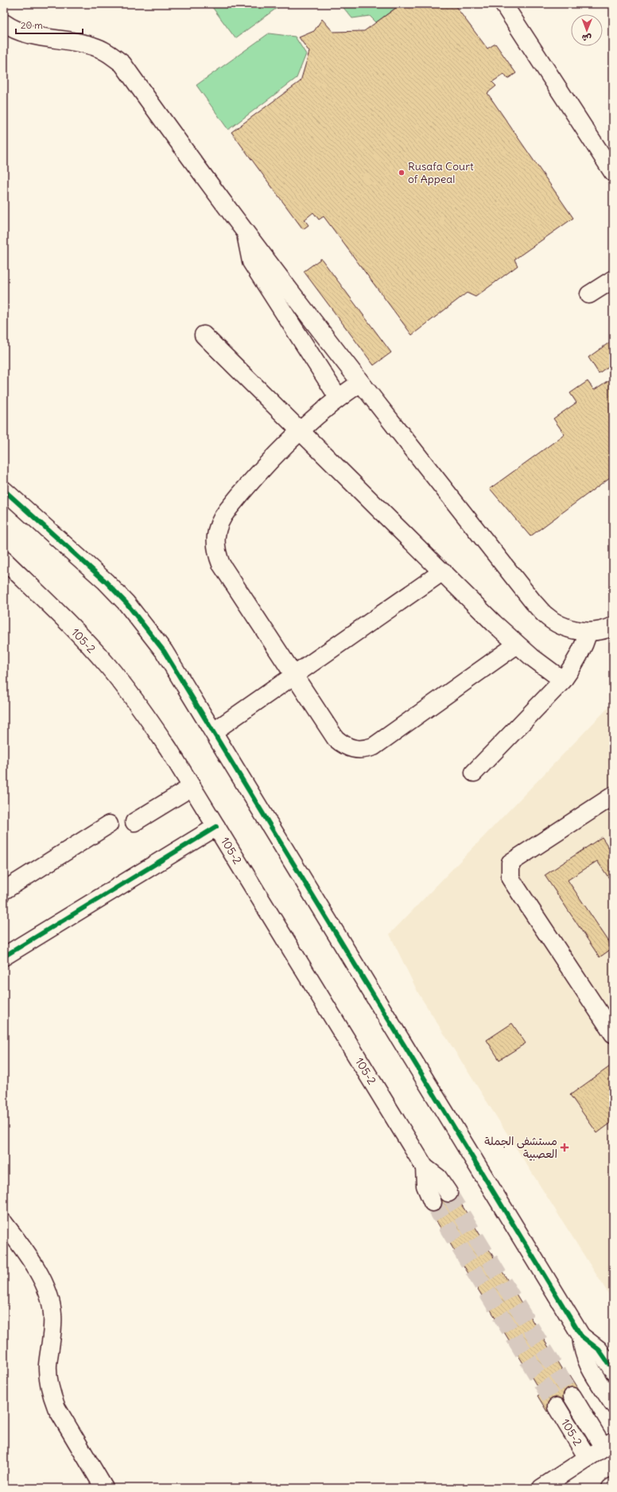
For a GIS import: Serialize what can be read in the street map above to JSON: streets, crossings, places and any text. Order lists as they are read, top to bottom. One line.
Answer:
{"streets":{"street":["105-2"]},"places":{"other":["Rusafa Court of Appeal"],"health":["مستشفى الجملة العصبية"]},"scale_bar":"20 m","north":"bottom"}
